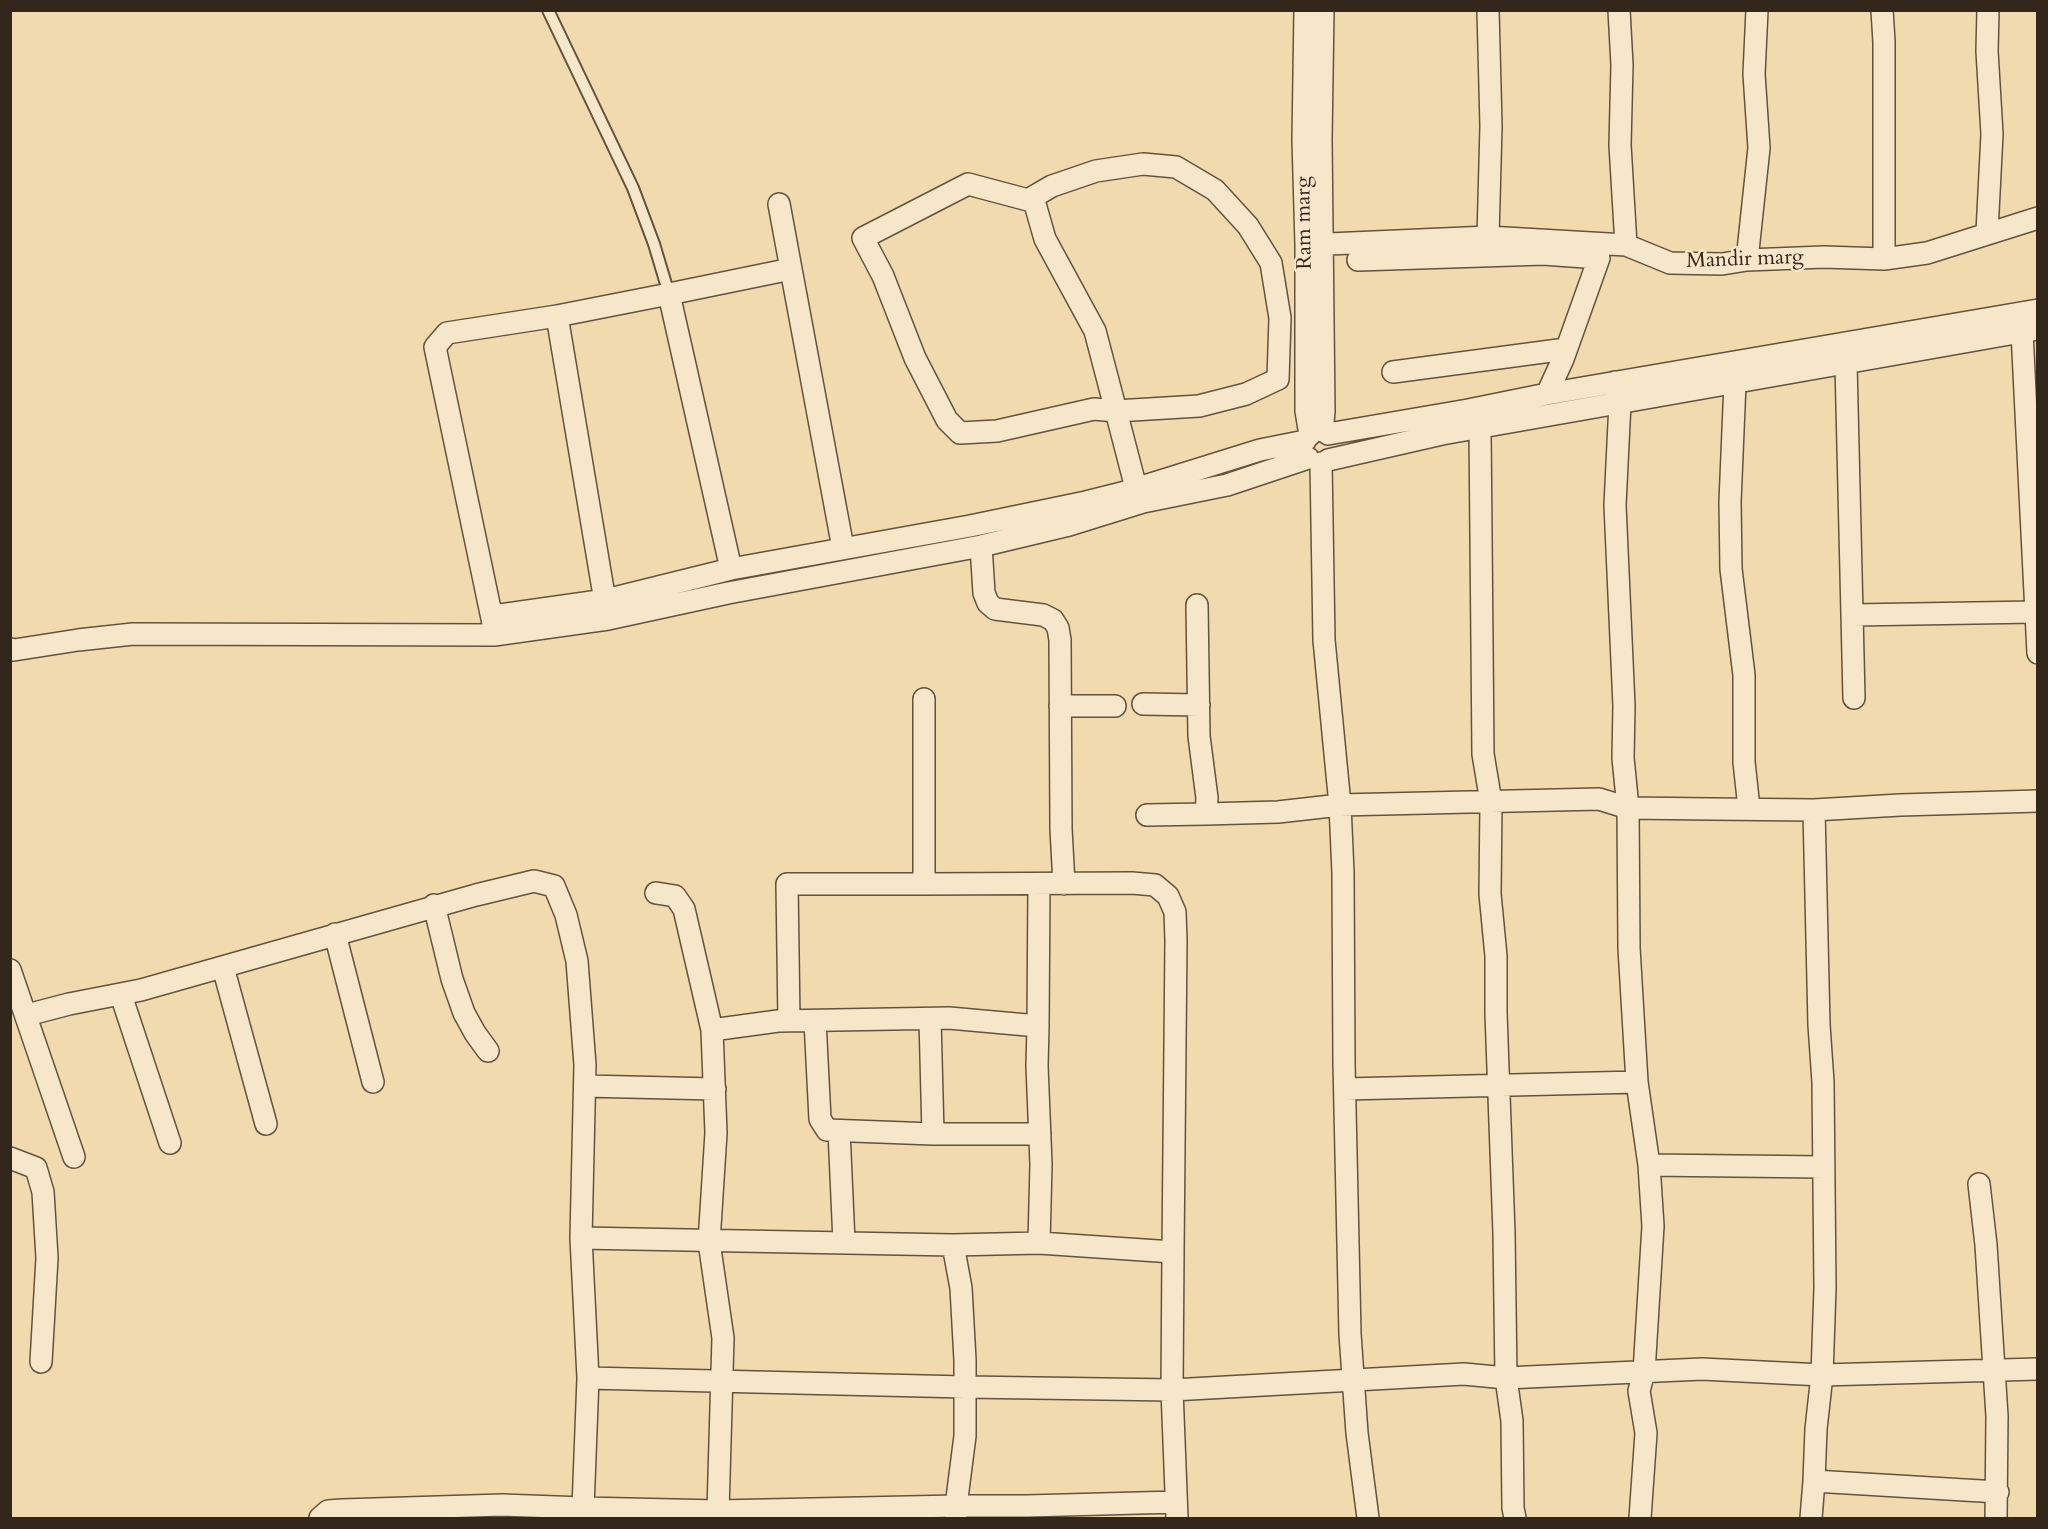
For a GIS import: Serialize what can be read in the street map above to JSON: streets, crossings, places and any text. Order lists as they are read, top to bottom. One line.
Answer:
{"streets":{"street":["Ram marg","Mandir marg"]},"crossings":[["Ram marg","Mandir marg"]]}
